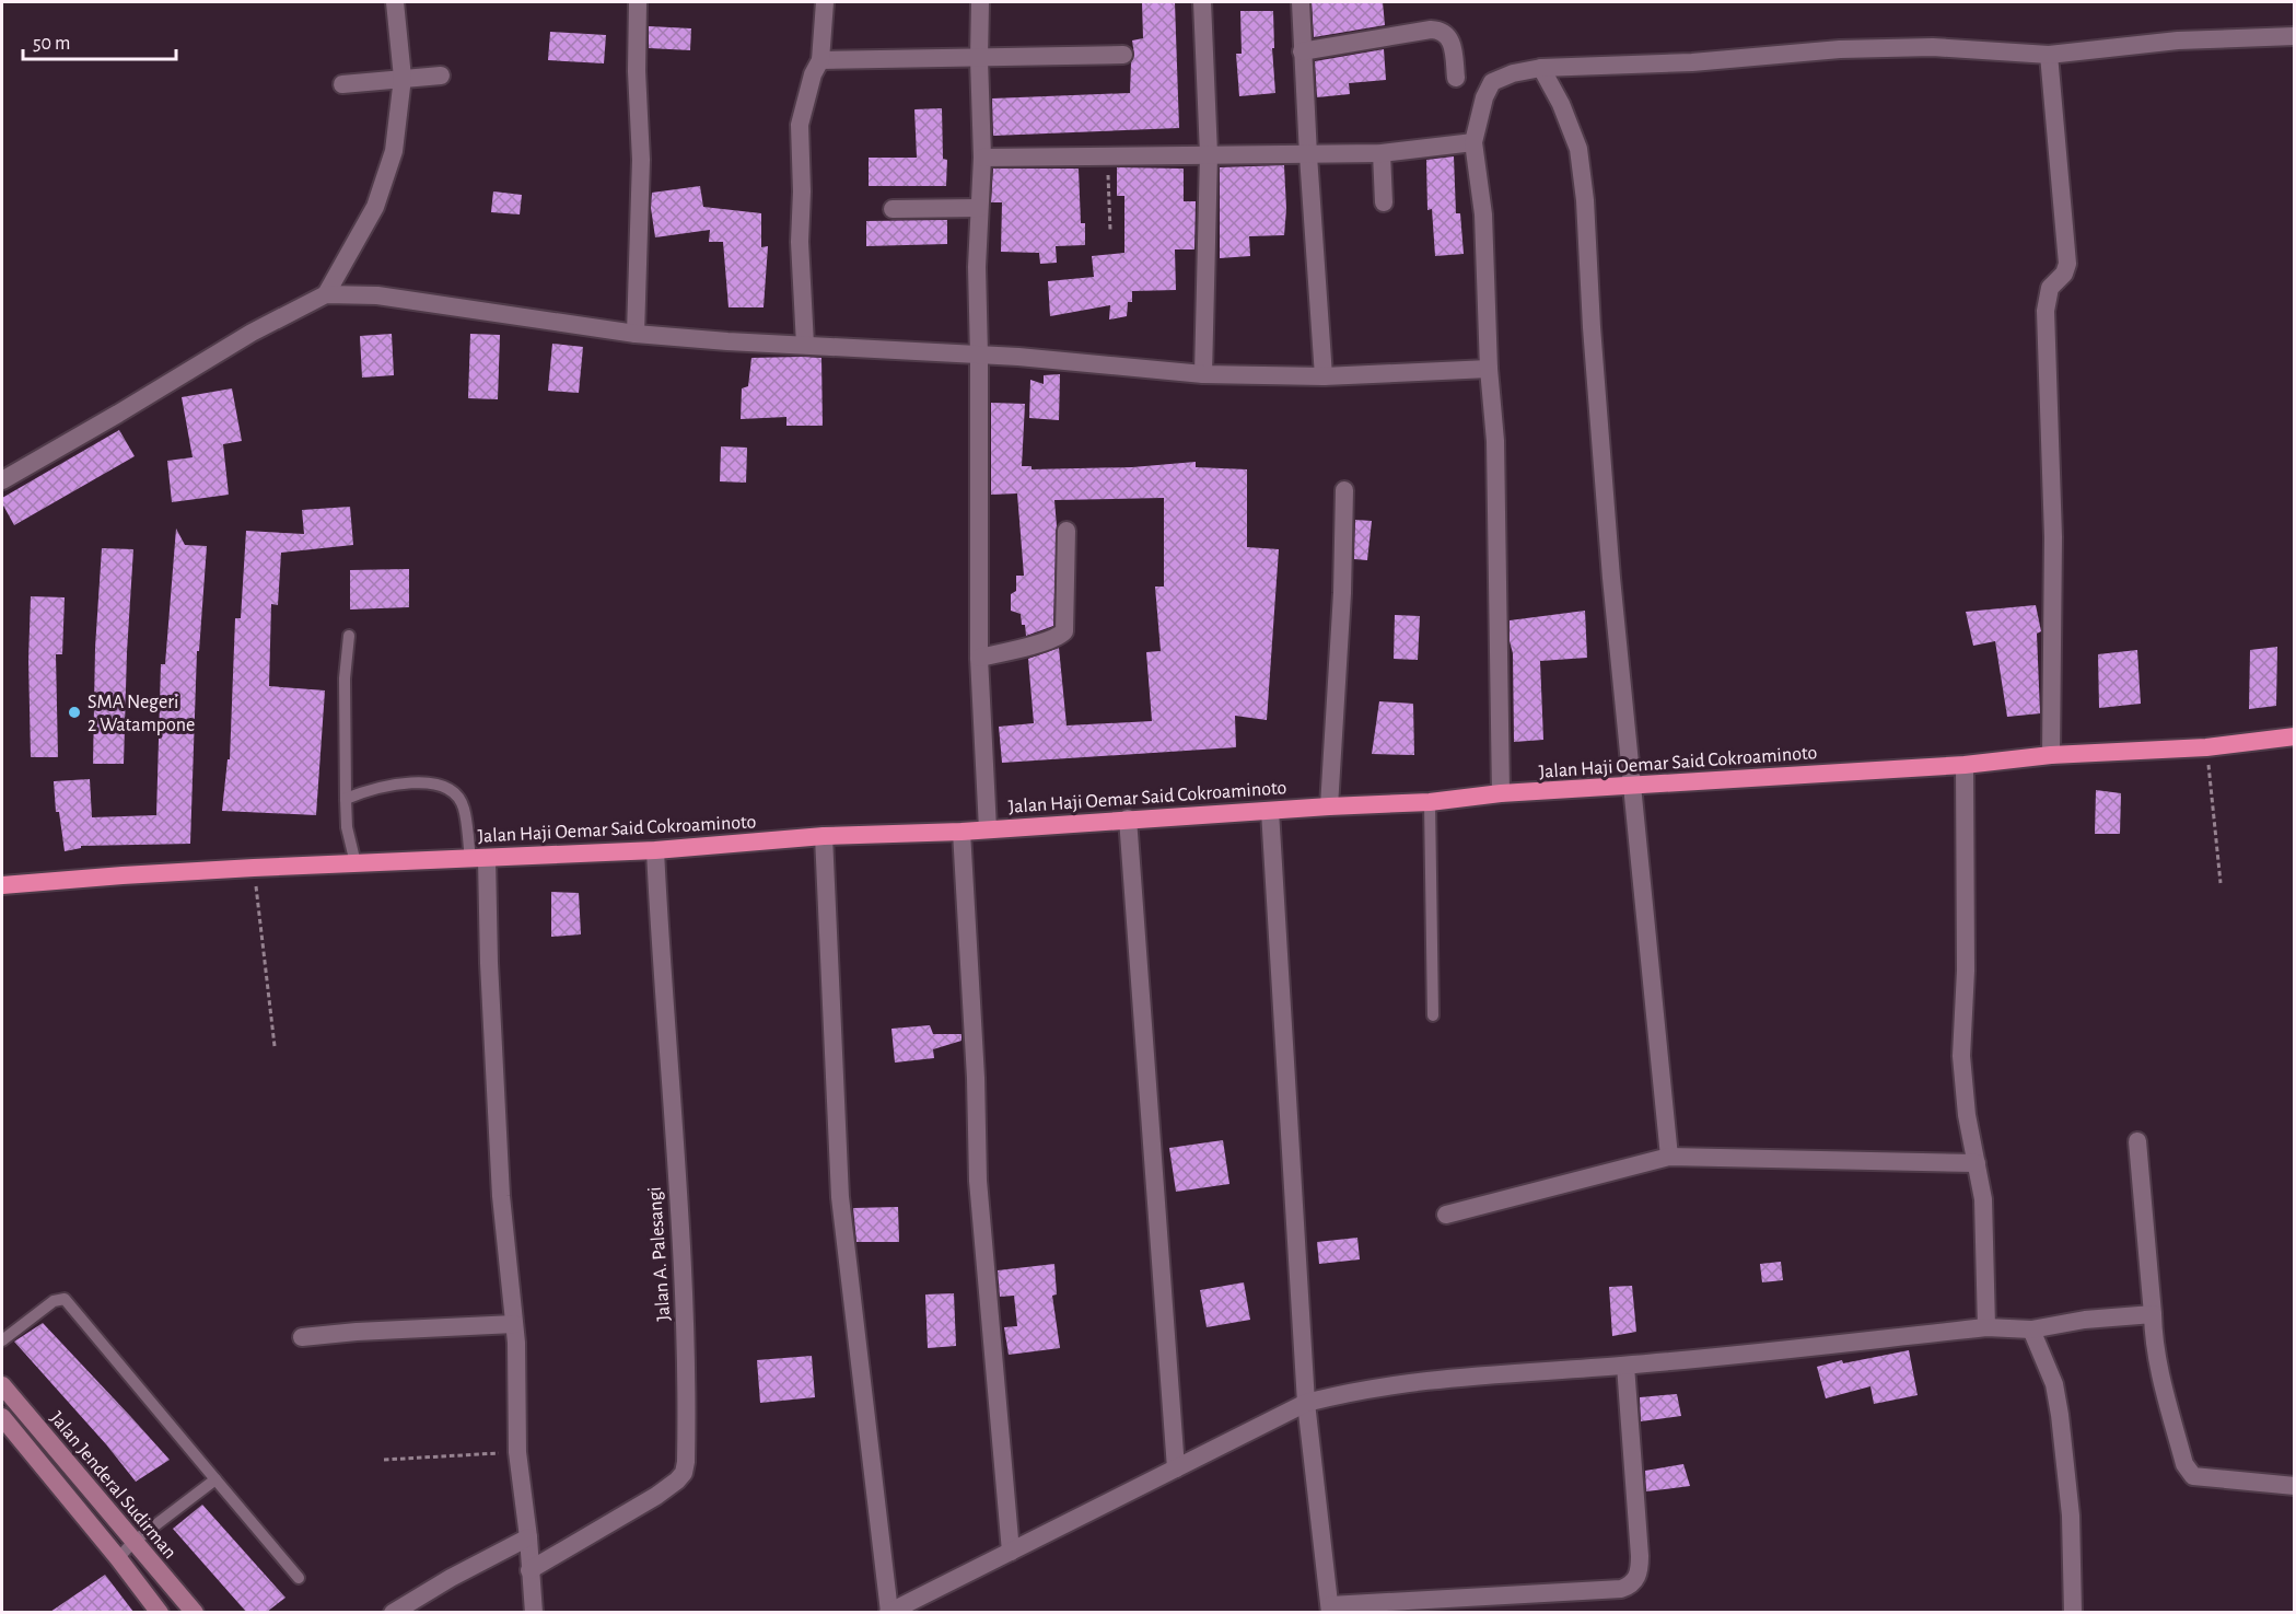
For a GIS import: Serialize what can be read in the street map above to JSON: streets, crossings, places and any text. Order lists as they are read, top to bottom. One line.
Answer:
{"streets":{"highway":["Jalan Haji Oemar Said Cokroaminoto"],"main road":["Jalan Jenderal Sudirman"],"street":["Jalan A. Palesangi"]},"crossings":[["Jalan Haji Oemar Said Cokroaminoto","Jalan A. Palesangi"]],"places":["SMA Negeri 2 Watampone"],"scale_bar":"50 m"}
